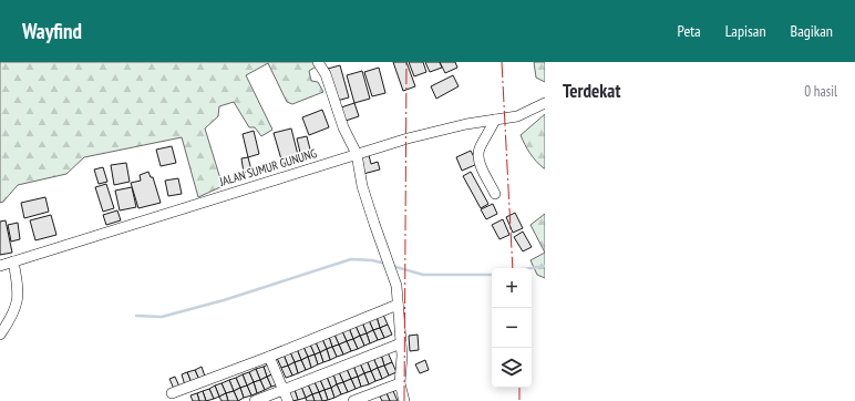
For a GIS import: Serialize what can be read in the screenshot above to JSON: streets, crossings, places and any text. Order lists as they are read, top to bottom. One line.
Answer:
{"streets":{"street":["JALAN SUMUR GUNUNG"]},"page":{"header":"Wayfind","nav":["Peta","Lapisan","Bagikan"],"heading":["Terdekat","0 hasil"],"map_buttons":["+","−"]}}
